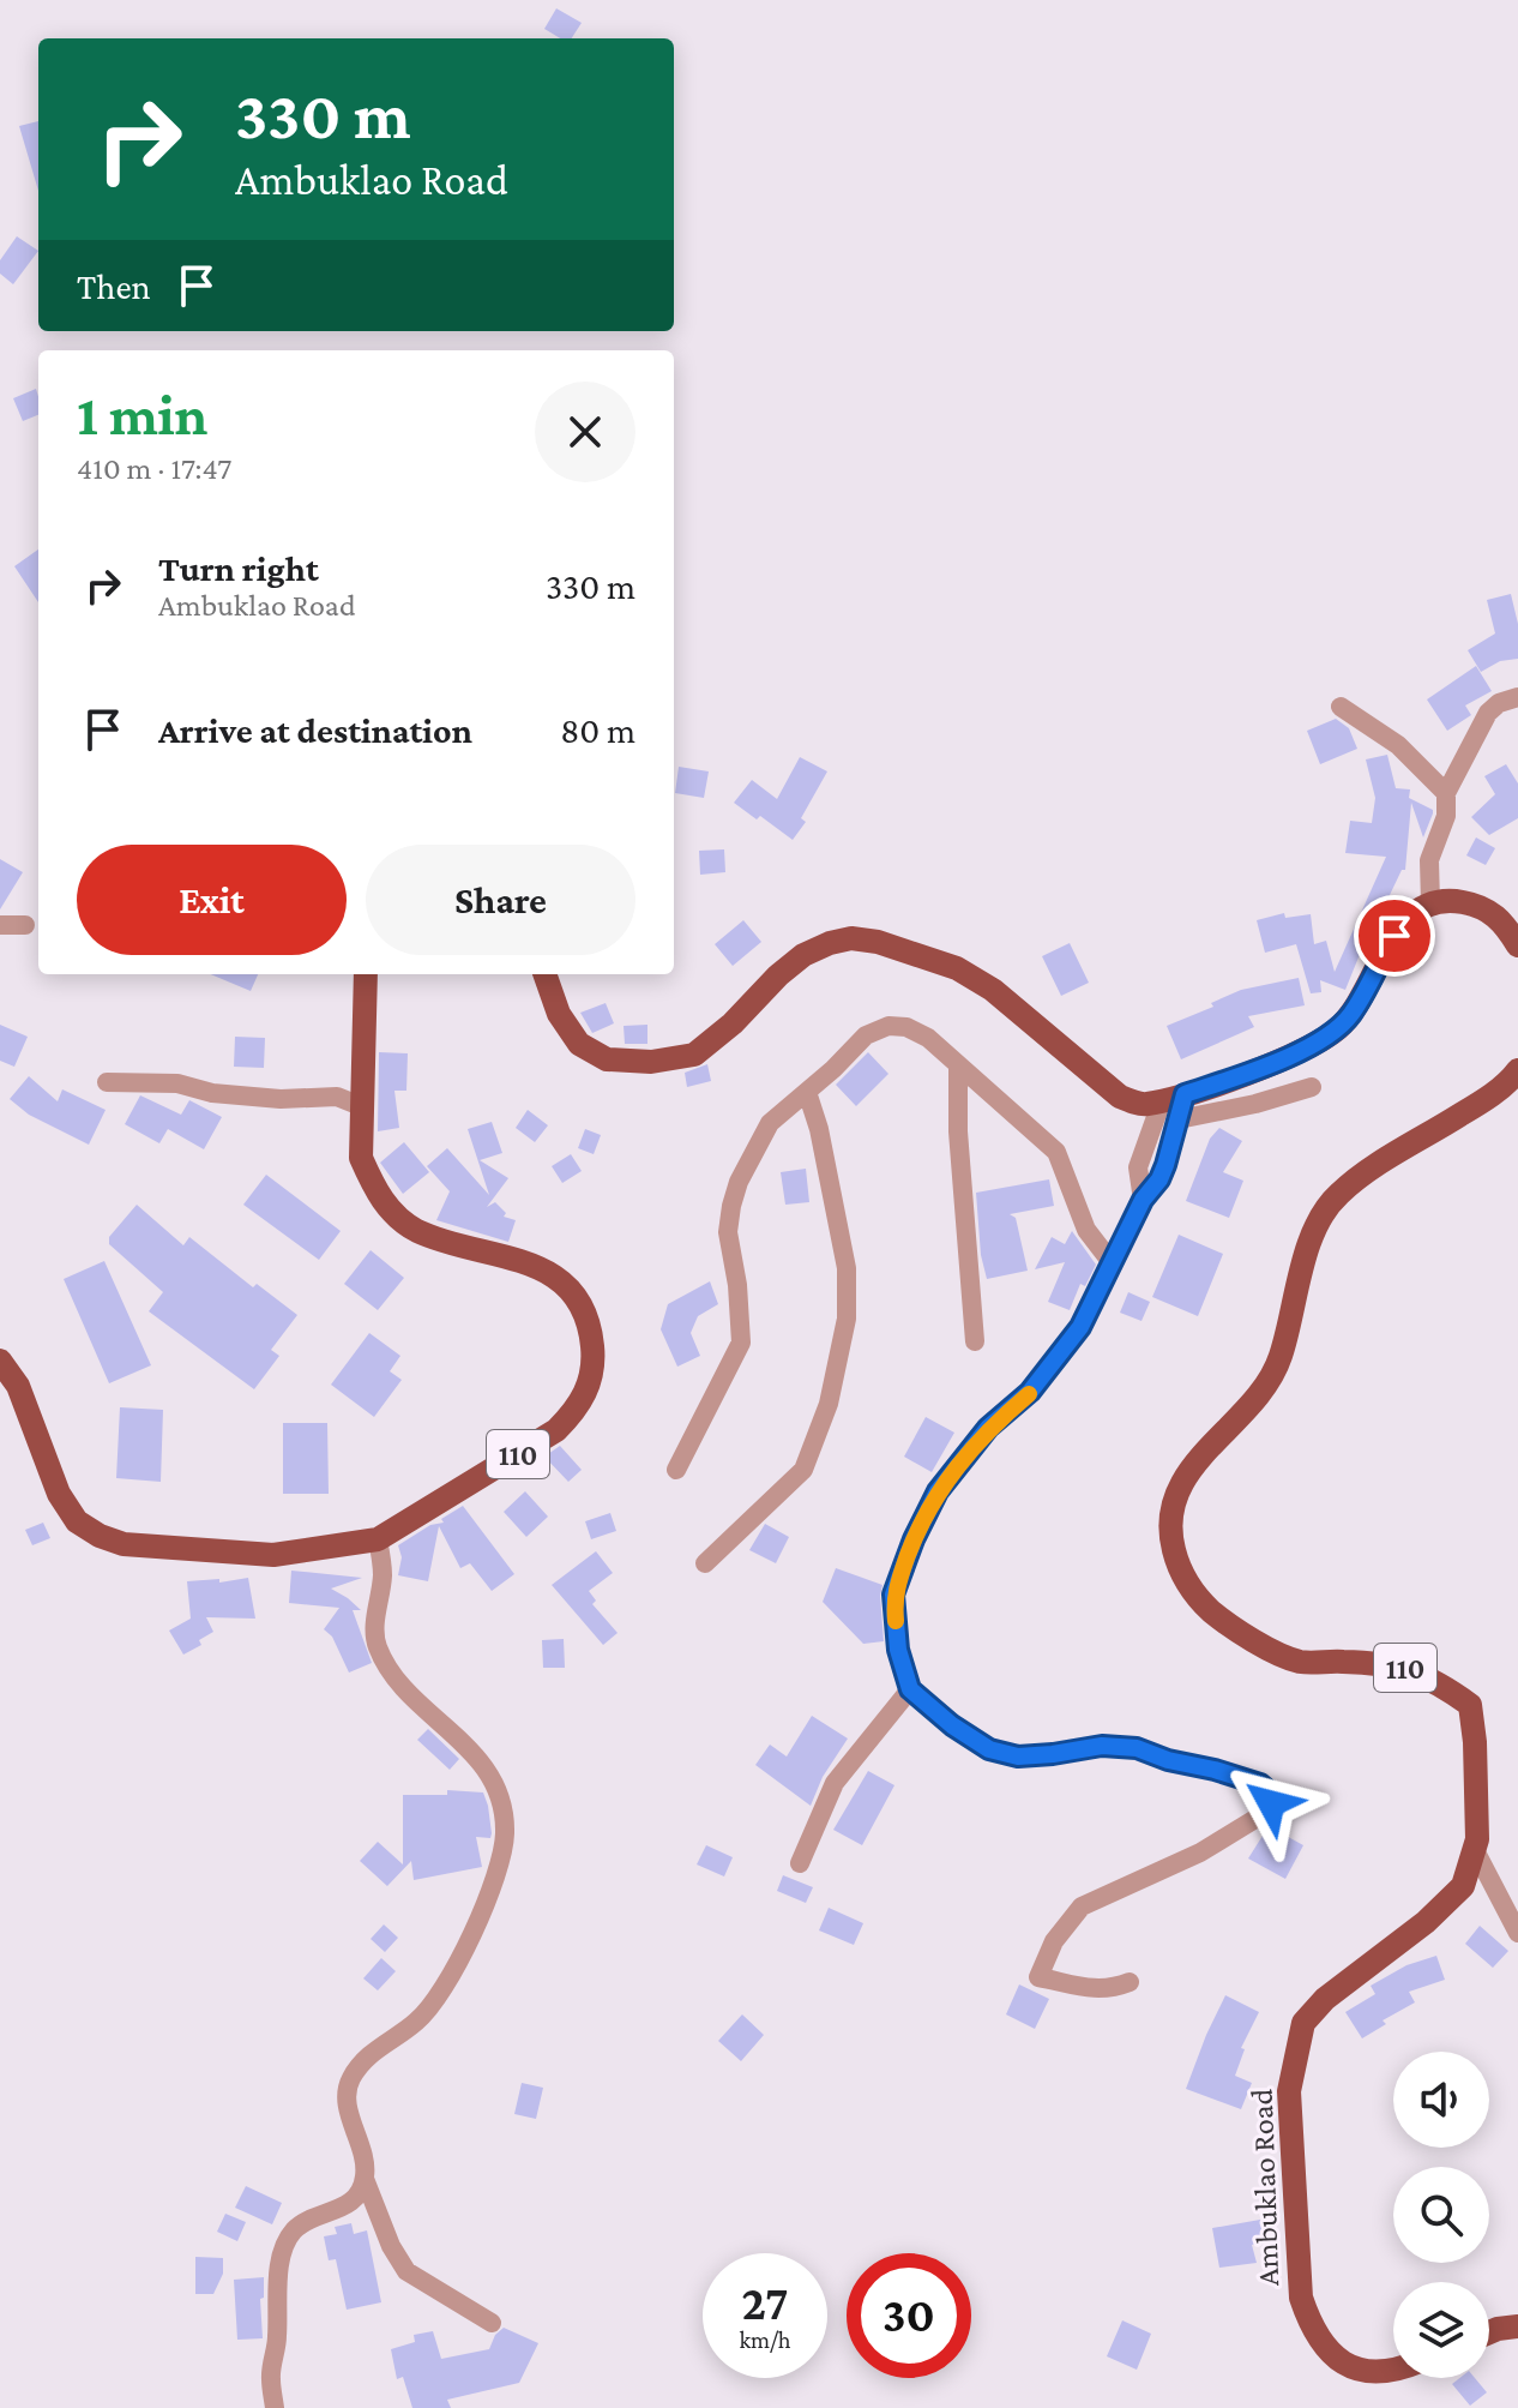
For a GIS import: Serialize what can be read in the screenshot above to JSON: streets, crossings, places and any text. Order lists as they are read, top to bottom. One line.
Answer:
{"streets":{"main road":["110","Ambuklao Road"]},"page":{"turn":["330 m","Ambuklao Road"],"then":"Then","heading":["1 min","410 m · 17:47"],"list":[{"name":"Turn right","note":"Ambuklao Road","value":"330 m"},{"name":"Arrive at destination","value":"80 m"}],"buttons":["Exit","Share"],"speed":"27 km/h","limit":"30"}}
